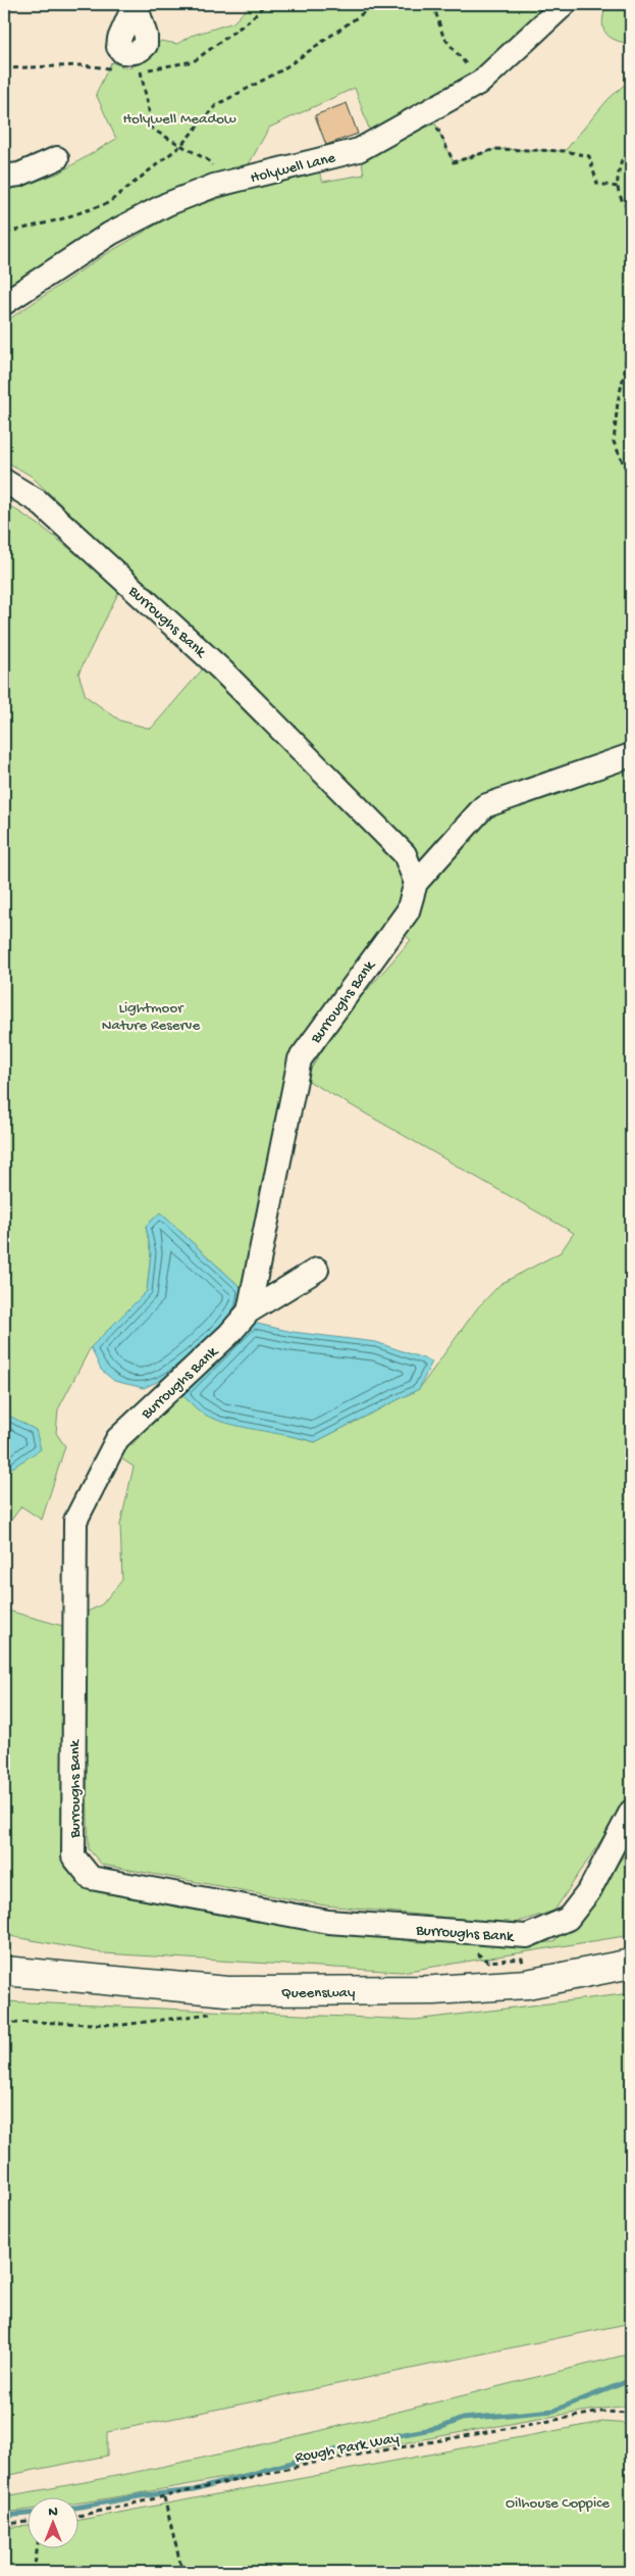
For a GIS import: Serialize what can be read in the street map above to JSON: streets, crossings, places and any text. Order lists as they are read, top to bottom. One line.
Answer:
{"streets":{"main road":["Queensway"],"street":["Holywell Lane","Burroughs Bank"],"path":["Rough Park Way"]},"parks":["Holywell Meadow","Lightmoor Nature Reserve","Oilhouse Coppice"],"north":"top"}
